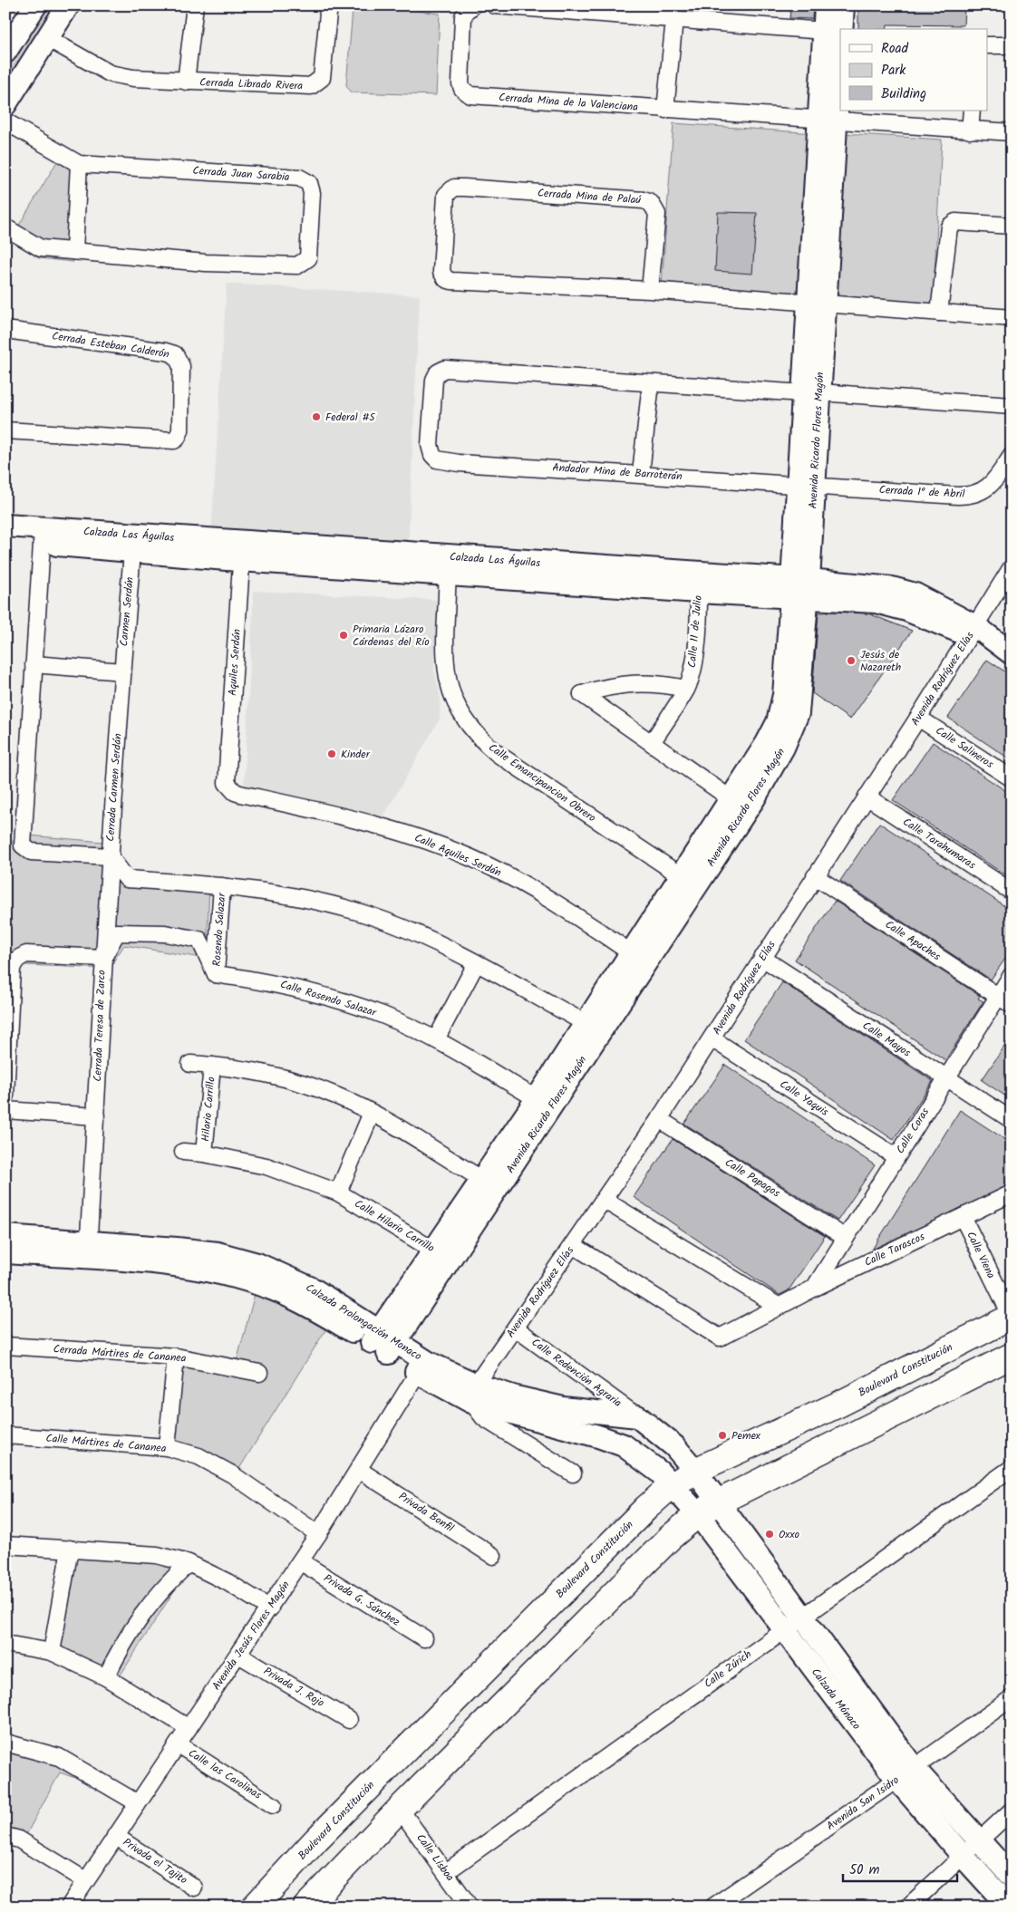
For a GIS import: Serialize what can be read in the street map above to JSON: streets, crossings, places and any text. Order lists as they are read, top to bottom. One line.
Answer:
{"streets":{"main road":["Boulevard Constitución"],"street":["Cerrada Librado Rivera","Cerrada Mina de la Valenciana","Cerrada Juan Sarabia","Cerrada Mina de Palaú","Cerrada Esteban Calderón","Avenida Ricardo Flores Magón","Andador Mina de Barroterán","Cerrada 1° de Abril","Calzada Las Águilas","Carmen Serdán","Calle 11 de Julio","Aquiles Serdán","Avenida Rodríguez Elías","Calle Salineros","Calle Emancipancion Obrero","Cerrada Carmen Serdán","Calle Tarahumaras","Calle Aquiles Serdán","Rosendo Salazar","Calle Apaches","Calle Rosendo Salazar","Cerrada Teresa de Zarco","Calle Mayos","Calle Yaquis","Hilario Carrillo","Calle Coras","Calle Papagos","Calle Hilario Carrillo","Calle Tarascos","Calle Viena","Calzada Prolongación Monaco","Cerrada Mártires de Cananea","Calle Redención Agraria","Calle Mártires de Cananea","Privada Bonfil","Privada G. Sánchez","Avenida Jesús Flores Magón","Calle Zúrich","Privada J. Rojo","Calzada Mónaco","Calle las Carolinas","Avenida San Isidro","Calle Lisboa","Privada el Tajito"]},"crossings":[["Cerrada Mina de la Valenciana","Avenida Ricardo Flores Magón"],["Avenida Ricardo Flores Magón","Andador Mina de Barroterán"],["Avenida Ricardo Flores Magón","Cerrada 1° de Abril"],["Avenida Ricardo Flores Magón","Calzada Las Águilas"],["Avenida Ricardo Flores Magón","Calle Emancipancion Obrero"],["Avenida Ricardo Flores Magón","Calle Aquiles Serdán"],["Avenida Ricardo Flores Magón","Calle Rosendo Salazar"],["Avenida Ricardo Flores Magón","Calle Hilario Carrillo"],["Avenida Ricardo Flores Magón","Calzada Prolongación Monaco"],["Andador Mina de Barroterán","Cerrada 1° de Abril"],["Calzada Las Águilas","Carmen Serdán"],["Calzada Las Águilas","Calle 11 de Julio"],["Calzada Las Águilas","Aquiles Serdán"],["Calzada Las Águilas","Avenida Rodríguez Elías"],["Calzada Las Águilas","Calle Emancipancion Obrero"],["Calzada Las Águilas","Cerrada Carmen Serdán"],["Carmen Serdán","Cerrada Carmen Serdán"],["Aquiles Serdán","Calle Aquiles Serdán"],["Avenida Rodríguez Elías","Calle Salineros"],["Avenida Rodríguez Elías","Calle Tarahumaras"],["Avenida Rodríguez Elías","Calle Apaches"],["Avenida Rodríguez Elías","Calle Mayos"],["Avenida Rodríguez Elías","Calle Yaquis"],["Avenida Rodríguez Elías","Calle Papagos"],["Avenida Rodríguez Elías","Calle Tarascos"],["Avenida Rodríguez Elías","Calzada Prolongación Monaco"],["Avenida Rodríguez Elías","Calle Redención Agraria"],["Rosendo Salazar","Calle Rosendo Salazar"],["Calle Apaches","Calle Coras"],["Cerrada Teresa de Zarco","Calzada Prolongación Monaco"],["Calle Mayos","Calle Coras"],["Calle Yaquis","Calle Coras"],["Hilario Carrillo","Calle Hilario Carrillo"],["Calle Coras","Calle Papagos"],["Calle Coras","Calle Tarascos"],["Calle Tarascos","Calle Viena"],["Calle Viena","Boulevard Constitución"],["Calzada Prolongación Monaco","Boulevard Constitución"],["Calzada Prolongación Monaco","Calle Redención Agraria"],["Calzada Prolongación Monaco","Avenida Jesús Flores Magón"],["Calzada Prolongación Monaco","Calzada Mónaco"],["Boulevard Constitución","Calzada Mónaco"],["Calle Mártires de Cananea","Avenida Jesús Flores Magón"],["Privada Bonfil","Avenida Jesús Flores Magón"],["Privada G. Sánchez","Avenida Jesús Flores Magón"],["Avenida Jesús Flores Magón","Privada J. Rojo"],["Avenida Jesús Flores Magón","Calle las Carolinas"],["Avenida Jesús Flores Magón","Privada el Tajito"],["Calle Zúrich","Calzada Mónaco"],["Calle Zúrich","Calle Lisboa"],["Calzada Mónaco","Avenida San Isidro"]],"places":["Federal #5","Primaria Lázaro Cárdenas del Río","Jesús de Nazareth","Kinder","Pemex","Oxxo"],"legend":["Road","Park","Building"],"scale_bar":"50 m"}
